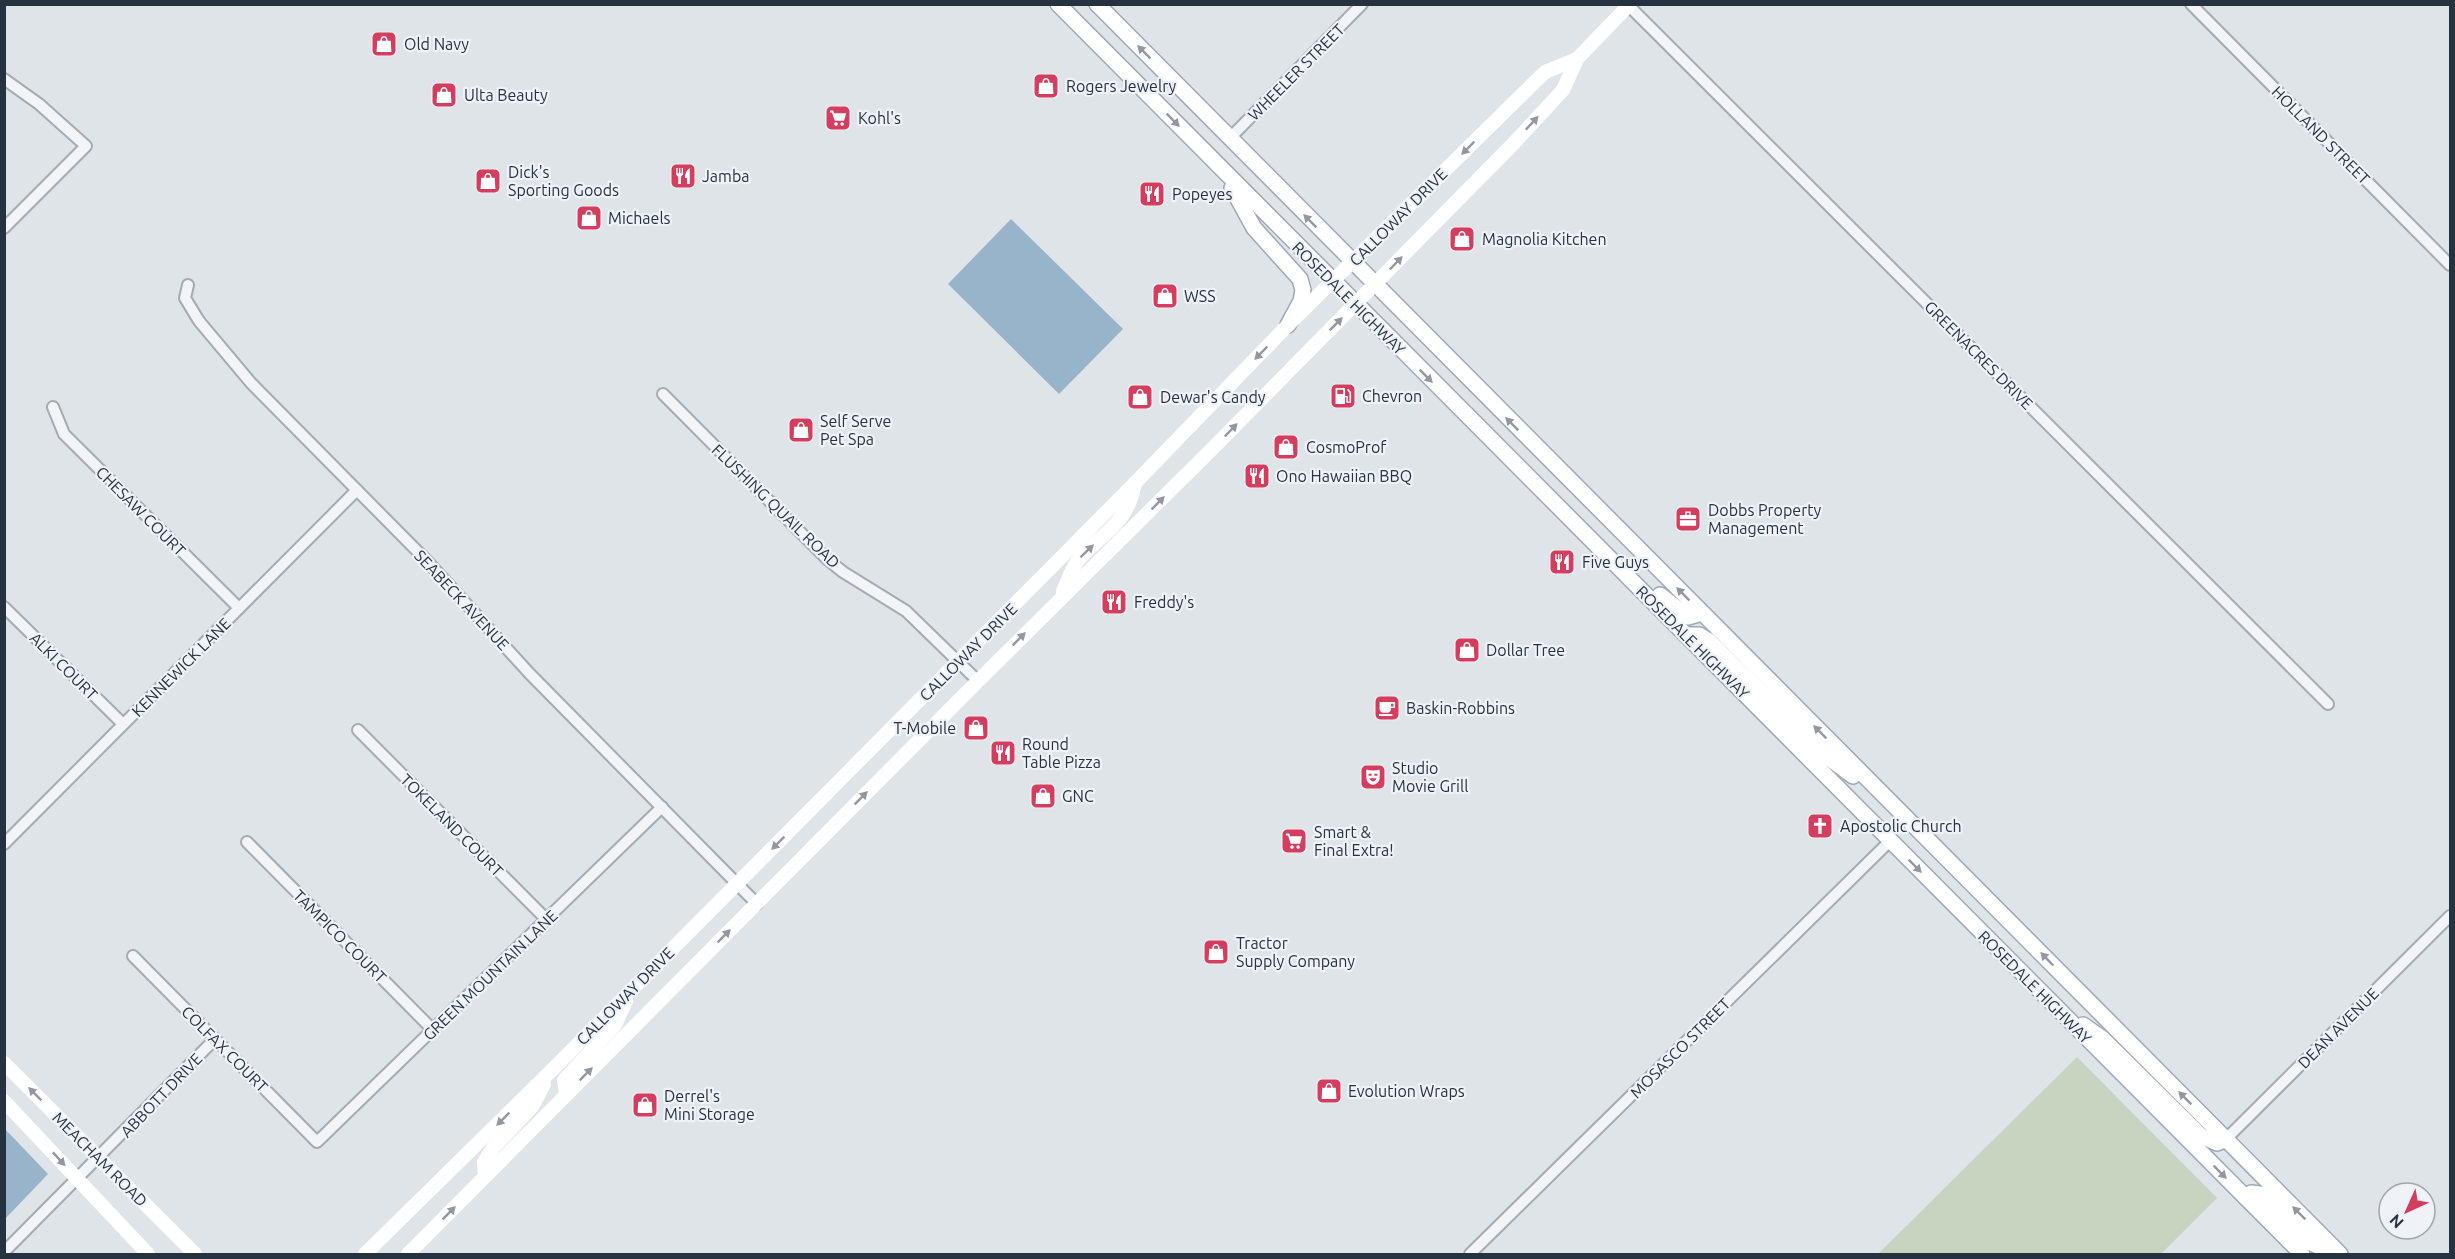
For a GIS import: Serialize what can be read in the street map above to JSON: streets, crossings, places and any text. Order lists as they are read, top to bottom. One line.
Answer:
{"streets":{"main road":["CALLOWAY DRIVE","ROSEDALE HIGHWAY","MEACHAM ROAD"],"street":["WHEELER STREET","HOLLAND STREET","GREENACRES DRIVE","FLUSHING QUAIL ROAD","CHESAW COURT","SEABECK AVENUE","ALKI COURT","KENNEWICK LANE","TOKELAND COURT","TAMPICO COURT","GREEN MOUNTAIN LANE","DEAN AVENUE","MOSASCO STREET","COLFAX COURT","ABBOTT DRIVE"]},"crossings":[["WHEELER STREET","ROSEDALE HIGHWAY"],["CALLOWAY DRIVE","ROSEDALE HIGHWAY"],["CALLOWAY DRIVE","GREENACRES DRIVE"],["CALLOWAY DRIVE","FLUSHING QUAIL ROAD"],["CALLOWAY DRIVE","SEABECK AVENUE"],["ROSEDALE HIGHWAY","DEAN AVENUE"],["ROSEDALE HIGHWAY","MOSASCO STREET"],["CHESAW COURT","KENNEWICK LANE"],["SEABECK AVENUE","KENNEWICK LANE"],["SEABECK AVENUE","GREEN MOUNTAIN LANE"],["ALKI COURT","KENNEWICK LANE"],["TOKELAND COURT","GREEN MOUNTAIN LANE"],["TAMPICO COURT","GREEN MOUNTAIN LANE"],["GREEN MOUNTAIN LANE","COLFAX COURT"],["COLFAX COURT","ABBOTT DRIVE"],["ABBOTT DRIVE","MEACHAM ROAD"]],"places":{"shop":["Old Navy","Rogers Jewelry","Ulta Beauty","Dick's Sporting Goods","Michaels","Magnolia Kitchen","WSS","Dewar's Candy","Self Serve Pet Spa","CosmoProf","Dollar Tree","T-Mobile","GNC","Tractor Supply Company","Evolution Wraps","Derrel's Mini Storage"],"supermarket":["Kohl's","Smart & Final Extra!"],"restaurant":["Jamba","Popeyes","Ono Hawaiian BBQ","Five Guys","Freddy's","Round Table Pizza"],"fuel station":["Chevron"],"office":["Dobbs Property Management"],"cafe":["Baskin-Robbins"],"theatre":["Studio Movie Grill"],"church":["Apostolic Church"]},"north":"bottom left"}
